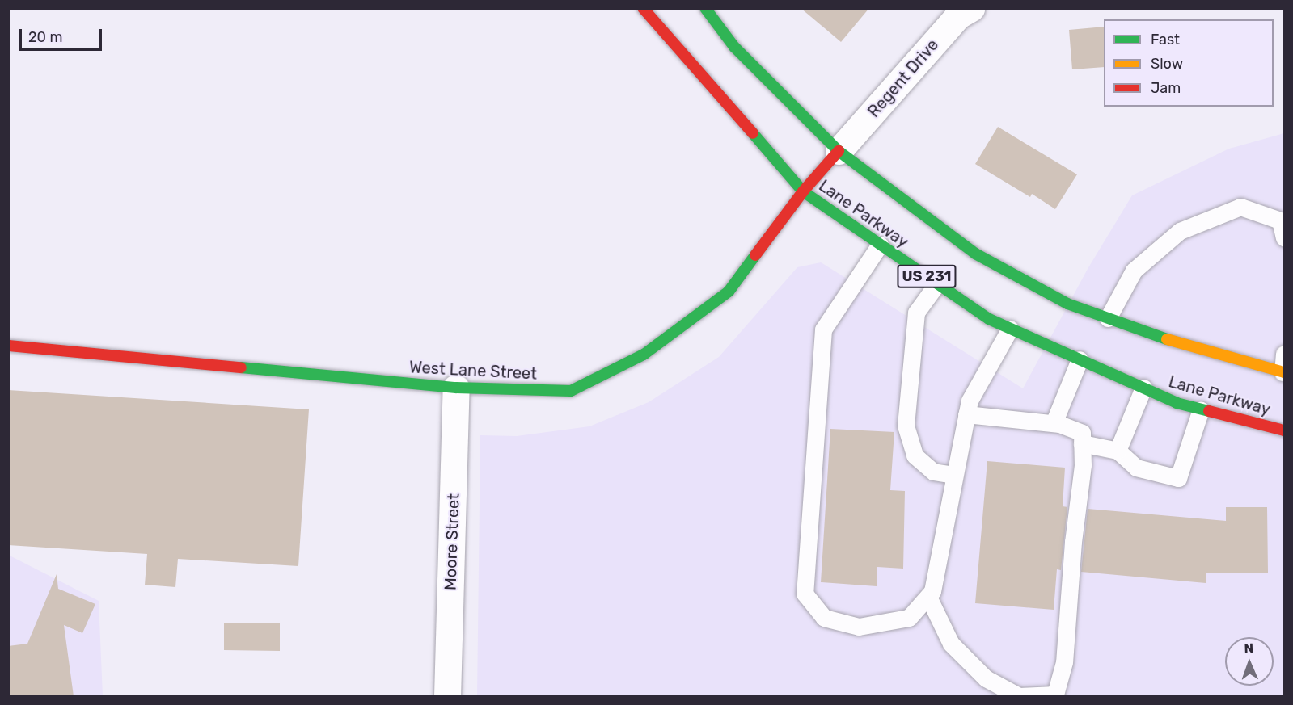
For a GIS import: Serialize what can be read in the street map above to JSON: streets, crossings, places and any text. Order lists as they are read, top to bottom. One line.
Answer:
{"streets":{"main road":["Lane Parkway","US 231","West Lane Street"],"street":["Regent Drive","Moore Street"]},"crossings":[["Regent Drive","Lane Parkway"],["Regent Drive","West Lane Street"],["Lane Parkway","West Lane Street"],["West Lane Street","Moore Street"]],"legend":["Fast","Slow","Jam"],"scale_bar":"20 m","north":"top"}
